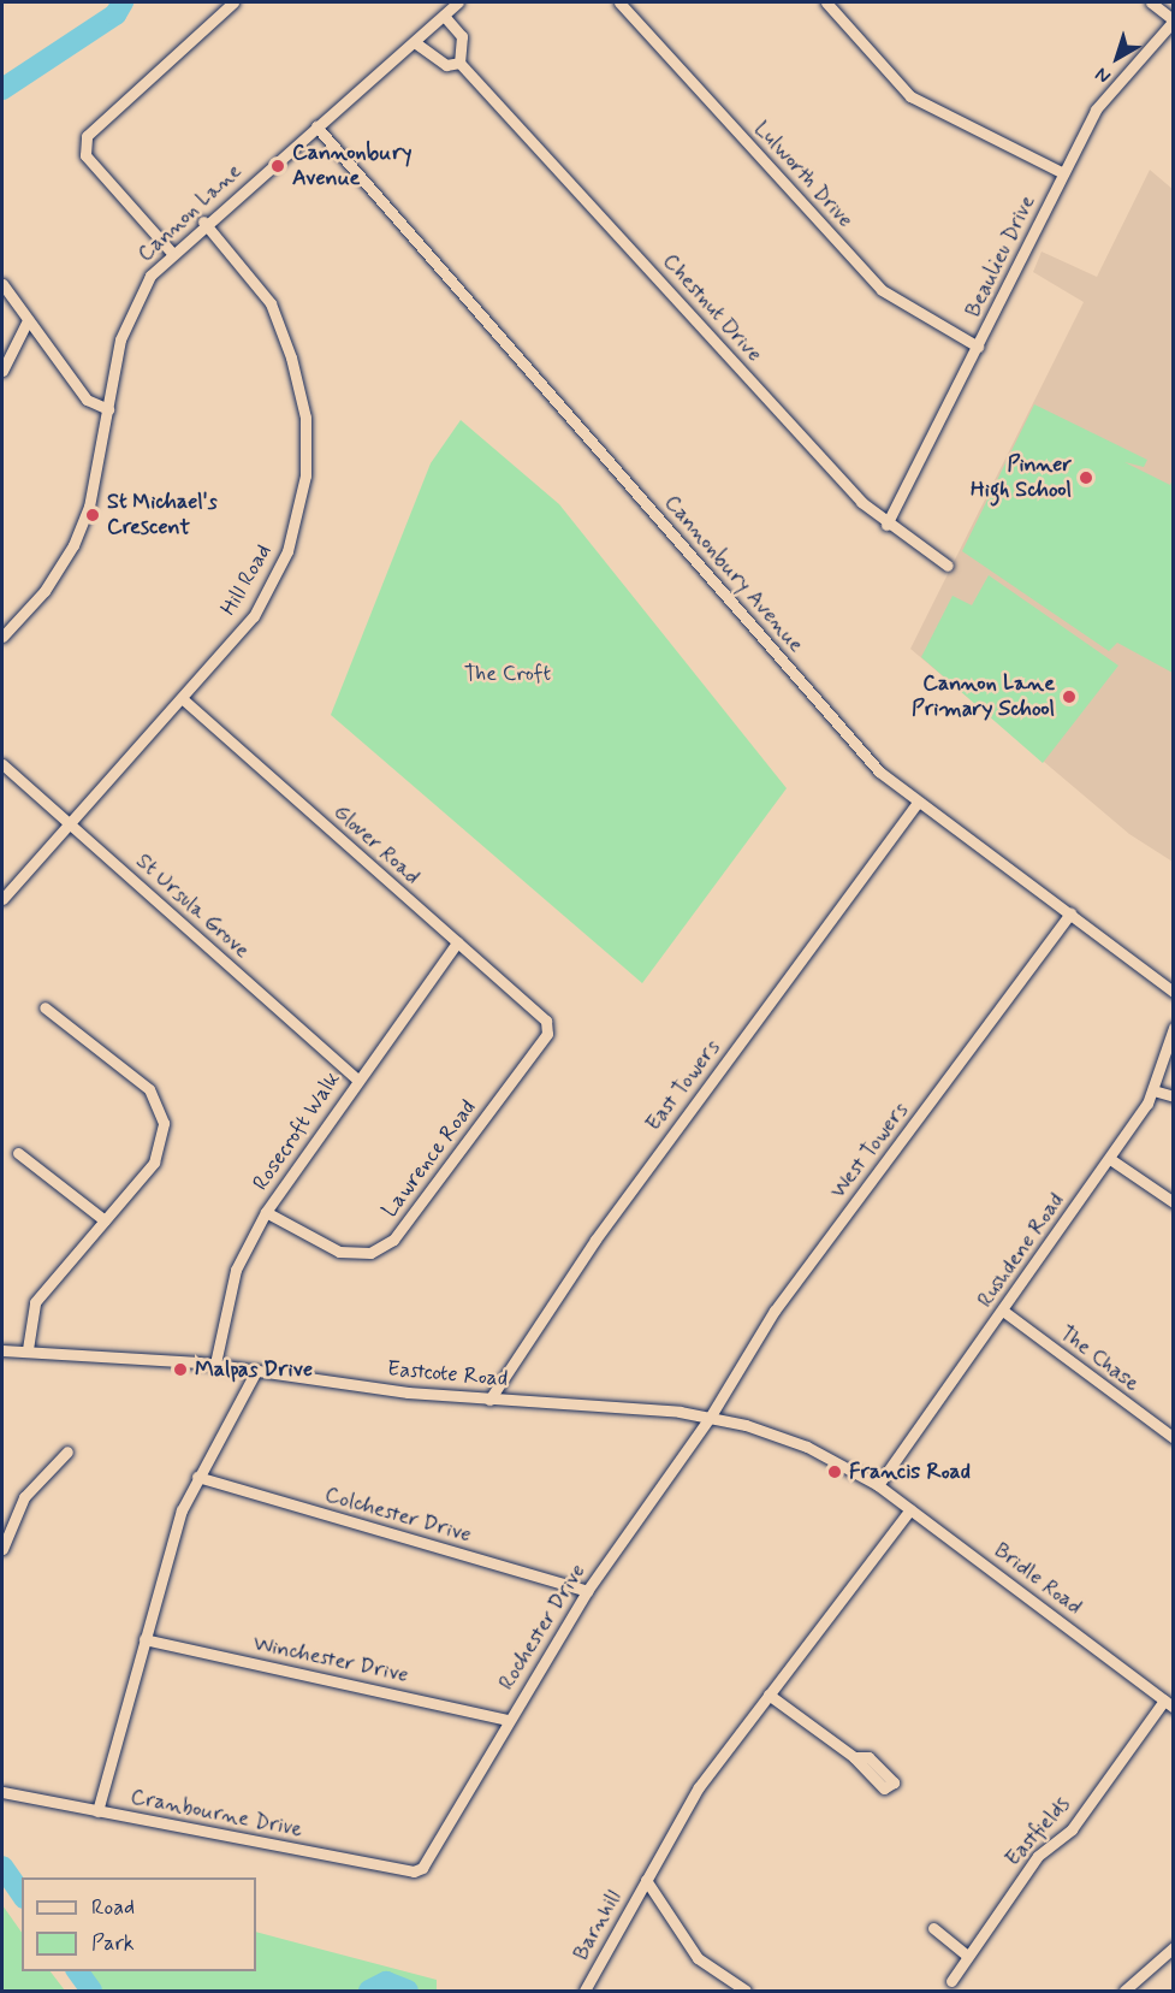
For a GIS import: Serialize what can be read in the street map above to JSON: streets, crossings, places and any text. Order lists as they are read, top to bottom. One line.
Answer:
{"streets":{"street":["Lulworth Drive","Cannon Lane","Beaulieu Drive","Chestnut Drive","Cannonbury Avenue","Hill Road","Glover Road","St Ursula Grove","East Towers","Rosecroft Walk","West Towers","Lawrence Road","Rushdene Road","The Chase","Eastcote Road","Colchester Drive","Bridle Road","Rochester Drive","Winchester Drive","Cranbourne Drive","Eastfields","Barnhill"]},"crossings":[["Lulworth Drive","Beaulieu Drive"],["Cannon Lane","Chestnut Drive"],["Cannon Lane","Cannonbury Avenue"],["Cannon Lane","Hill Road"],["Beaulieu Drive","Chestnut Drive"],["Cannonbury Avenue","East Towers"],["Cannonbury Avenue","West Towers"],["Hill Road","Glover Road"],["Hill Road","St Ursula Grove"],["Glover Road","Rosecroft Walk"],["Glover Road","Lawrence Road"],["St Ursula Grove","Rosecroft Walk"],["East Towers","Eastcote Road"],["Rosecroft Walk","Lawrence Road"],["Rosecroft Walk","Eastcote Road"],["West Towers","Eastcote Road"],["West Towers","Rochester Drive"],["Rushdene Road","The Chase"],["Rushdene Road","Eastcote Road"],["Rushdene Road","Bridle Road"],["Eastcote Road","Bridle Road"],["Eastcote Road","Rochester Drive"],["Colchester Drive","Rochester Drive"],["Bridle Road","Eastfields"],["Rochester Drive","Winchester Drive"],["Rochester Drive","Cranbourne Drive"]],"parks":["The Croft"],"places":["Cannonbury Avenue","Pinner High School","St Michael's Crescent","Cannon Lane Primary School","Malpas Drive","Francis Road"],"legend":["Road","Park"],"north":"bottom left"}
